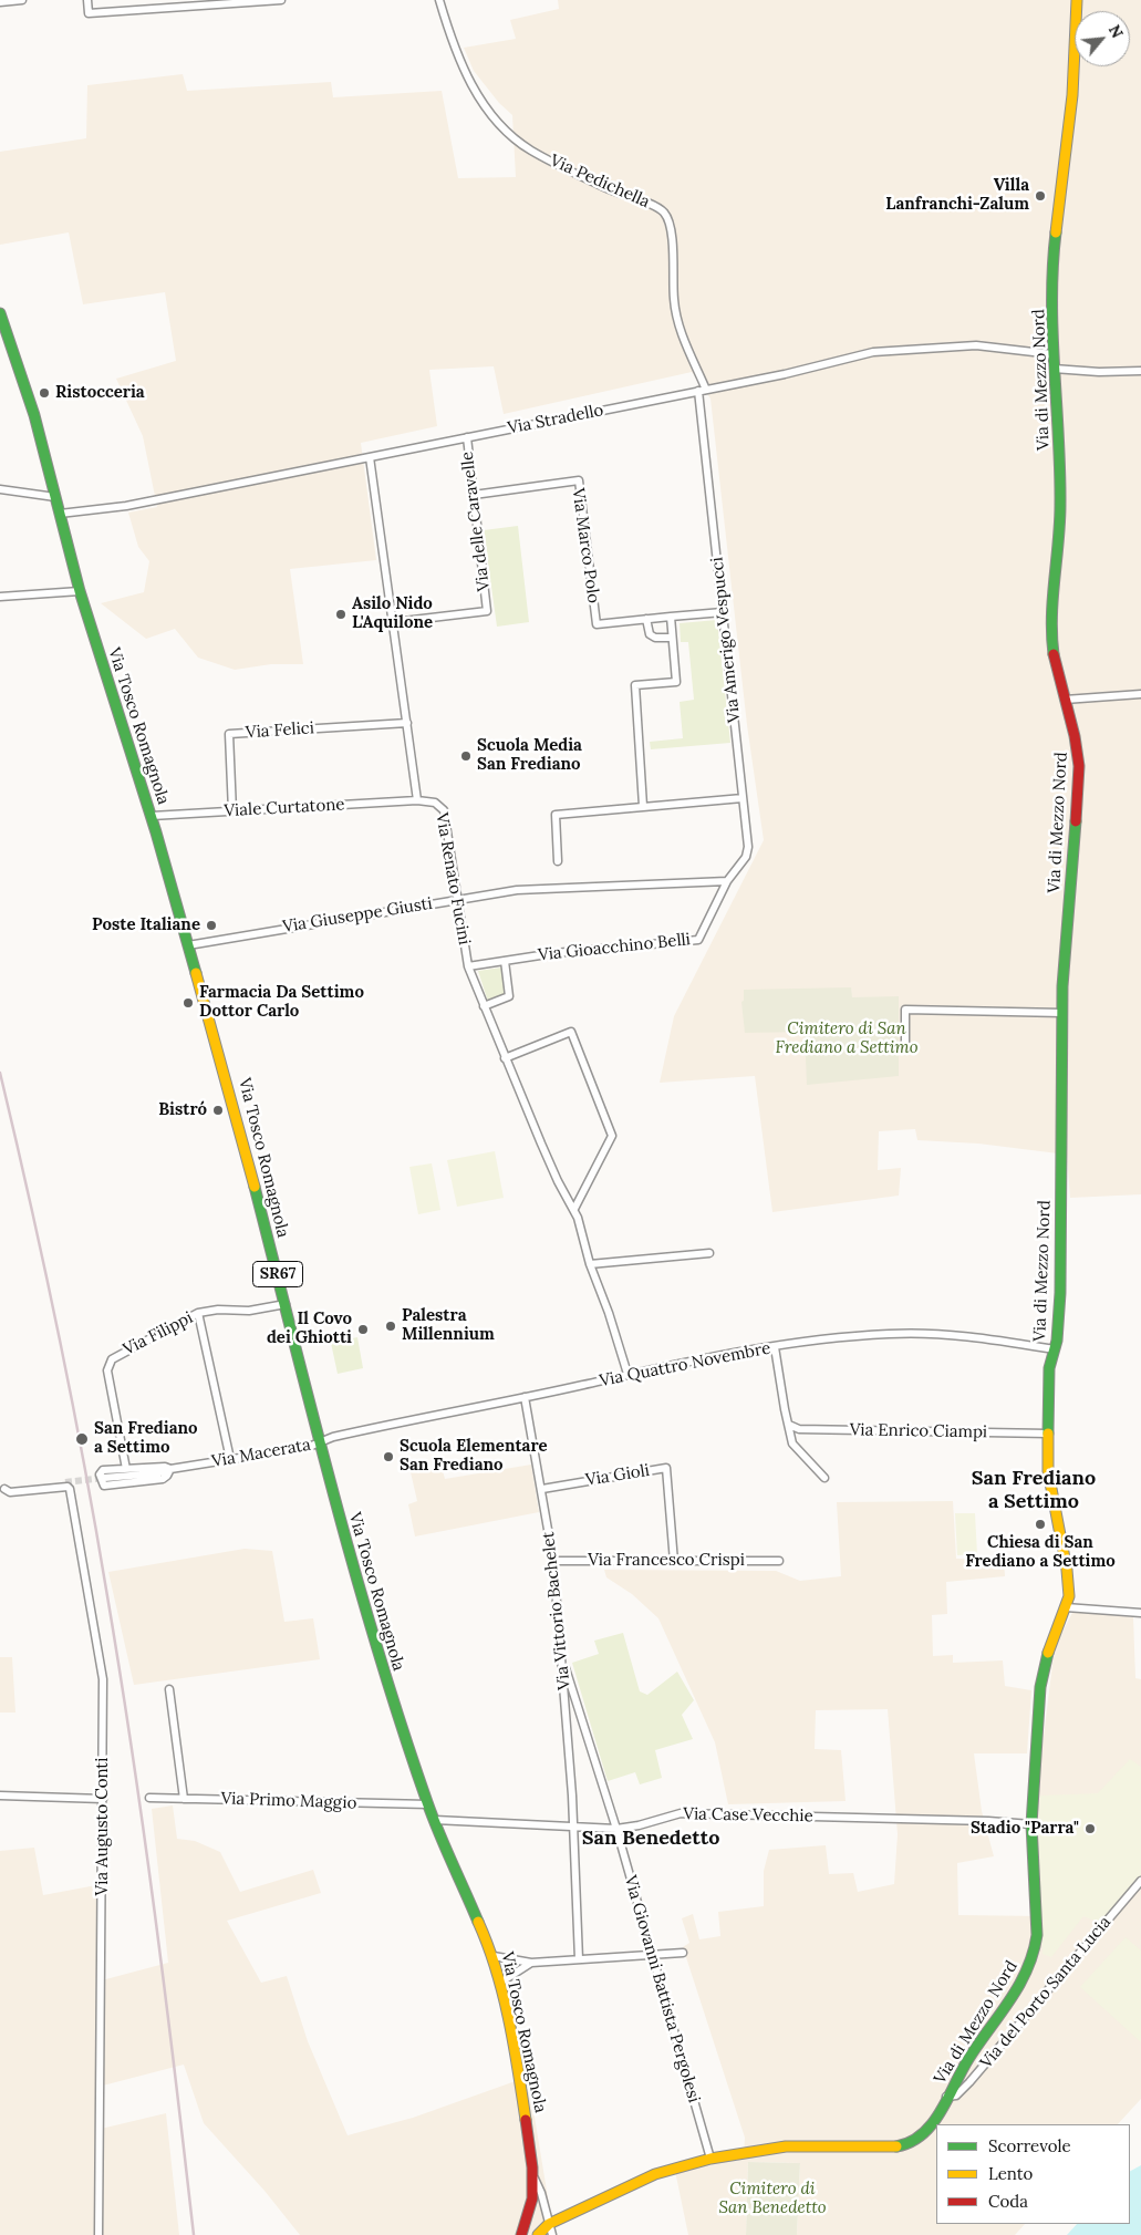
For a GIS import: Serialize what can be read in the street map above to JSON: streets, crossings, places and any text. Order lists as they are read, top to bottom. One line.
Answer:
{"streets":{"street":["Via Pedichella","Via di Mezzo Nord","Via Stradello","Via delle Caravelle","Via Marco Polo","Via Amerigo Vespucci","Via Tosco Romagnola","Via Felici","Viale Curtatone","Via Renato Fucini","Via Giuseppe Giusti","Via Gioacchino Belli","SR67","Via Filippi","Via Quattro Novembre","Via Enrico Ciampi","Via Macerata","Via Gioli","Via Francesco Crispi","Via Vittorio Bachelet","Via Primo Maggio","Via Case Vecchie","Via Augusto Conti","Via Giovanni Battista Pergolesi","Via del Porto Santa Lucia"]},"crossings":[["Via Pedichella","Via Stradello"],["Via Pedichella","Via Amerigo Vespucci"],["Via di Mezzo Nord","Via Stradello"],["Via di Mezzo Nord","Via Quattro Novembre"],["Via di Mezzo Nord","Via Enrico Ciampi"],["Via di Mezzo Nord","Via Case Vecchie"],["Via di Mezzo Nord","Via Giovanni Battista Pergolesi"],["Via di Mezzo Nord","Via del Porto Santa Lucia"],["Via Stradello","Via delle Caravelle"],["Via Stradello","Via Amerigo Vespucci"],["Via Stradello","Via Tosco Romagnola"],["Via Stradello","Via Renato Fucini"],["Via delle Caravelle","Via Marco Polo"],["Via delle Caravelle","Via Renato Fucini"],["Via Amerigo Vespucci","Via Giuseppe Giusti"],["Via Amerigo Vespucci","Via Gioacchino Belli"],["Via Tosco Romagnola","Viale Curtatone"],["Via Tosco Romagnola","Via Giuseppe Giusti"],["Via Tosco Romagnola","Via Filippi"],["Via Tosco Romagnola","Via Quattro Novembre"],["Via Tosco Romagnola","Via Macerata"],["Via Tosco Romagnola","Via Primo Maggio"],["Via Tosco Romagnola","Via Case Vecchie"],["Via Felici","Viale Curtatone"],["Via Felici","Via Renato Fucini"],["Viale Curtatone","Via Renato Fucini"],["Via Renato Fucini","Via Giuseppe Giusti"],["Via Renato Fucini","Via Gioacchino Belli"],["Via Renato Fucini","Via Quattro Novembre"],["Via Giuseppe Giusti","Via Gioacchino Belli"],["Via Quattro Novembre","Via Macerata"],["Via Quattro Novembre","Via Vittorio Bachelet"],["Via Gioli","Via Francesco Crispi"],["Via Gioli","Via Vittorio Bachelet"],["Via Francesco Crispi","Via Vittorio Bachelet"],["Via Vittorio Bachelet","Via Case Vecchie"],["Via Vittorio Bachelet","Via Giovanni Battista Pergolesi"],["Via Case Vecchie","Via Giovanni Battista Pergolesi"]],"districts":["San Frediano a Settimo","San Benedetto"],"parks":["Cimitero di San Frediano a Settimo","Cimitero di San Benedetto"],"places":["Villa Lanfranchi-Zalum","Ristocceria","Asilo Nido L'Aquilone","Scuola Media San Frediano","Poste Italiane","Farmacia Da Settimo Dottor Carlo","Bistró","Palestra Millennium","Il Covo dei Ghiotti","San Frediano a Settimo","Scuola Elementare San Frediano","Chiesa di San Frediano a Settimo","Stadio \"Parra\""],"legend":["Scorrevole","Lento","Coda"],"north":"top right"}
